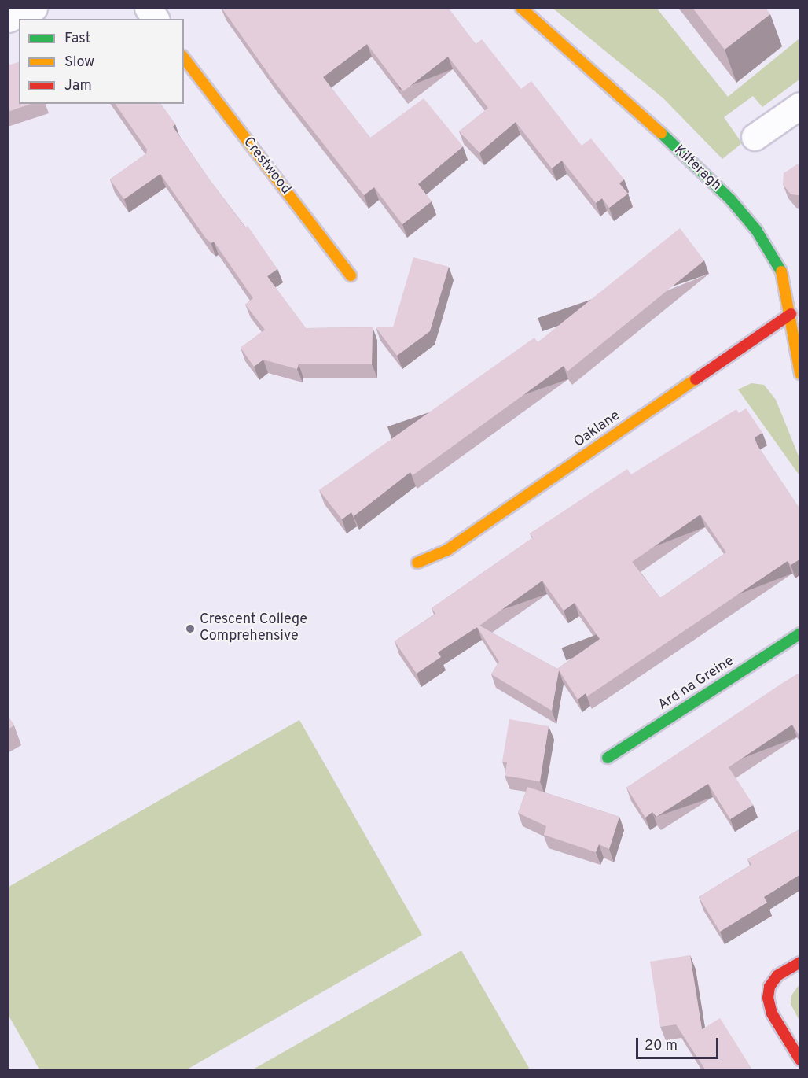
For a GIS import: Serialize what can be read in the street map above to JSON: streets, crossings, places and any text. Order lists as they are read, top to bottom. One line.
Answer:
{"streets":{"street":["Crestwood","Kilteragh","Oaklane","Ard na Greine"]},"crossings":[["Kilteragh","Oaklane"]],"places":["Crescent College Comprehensive"],"legend":["Fast","Slow","Jam"],"scale_bar":"20 m"}
